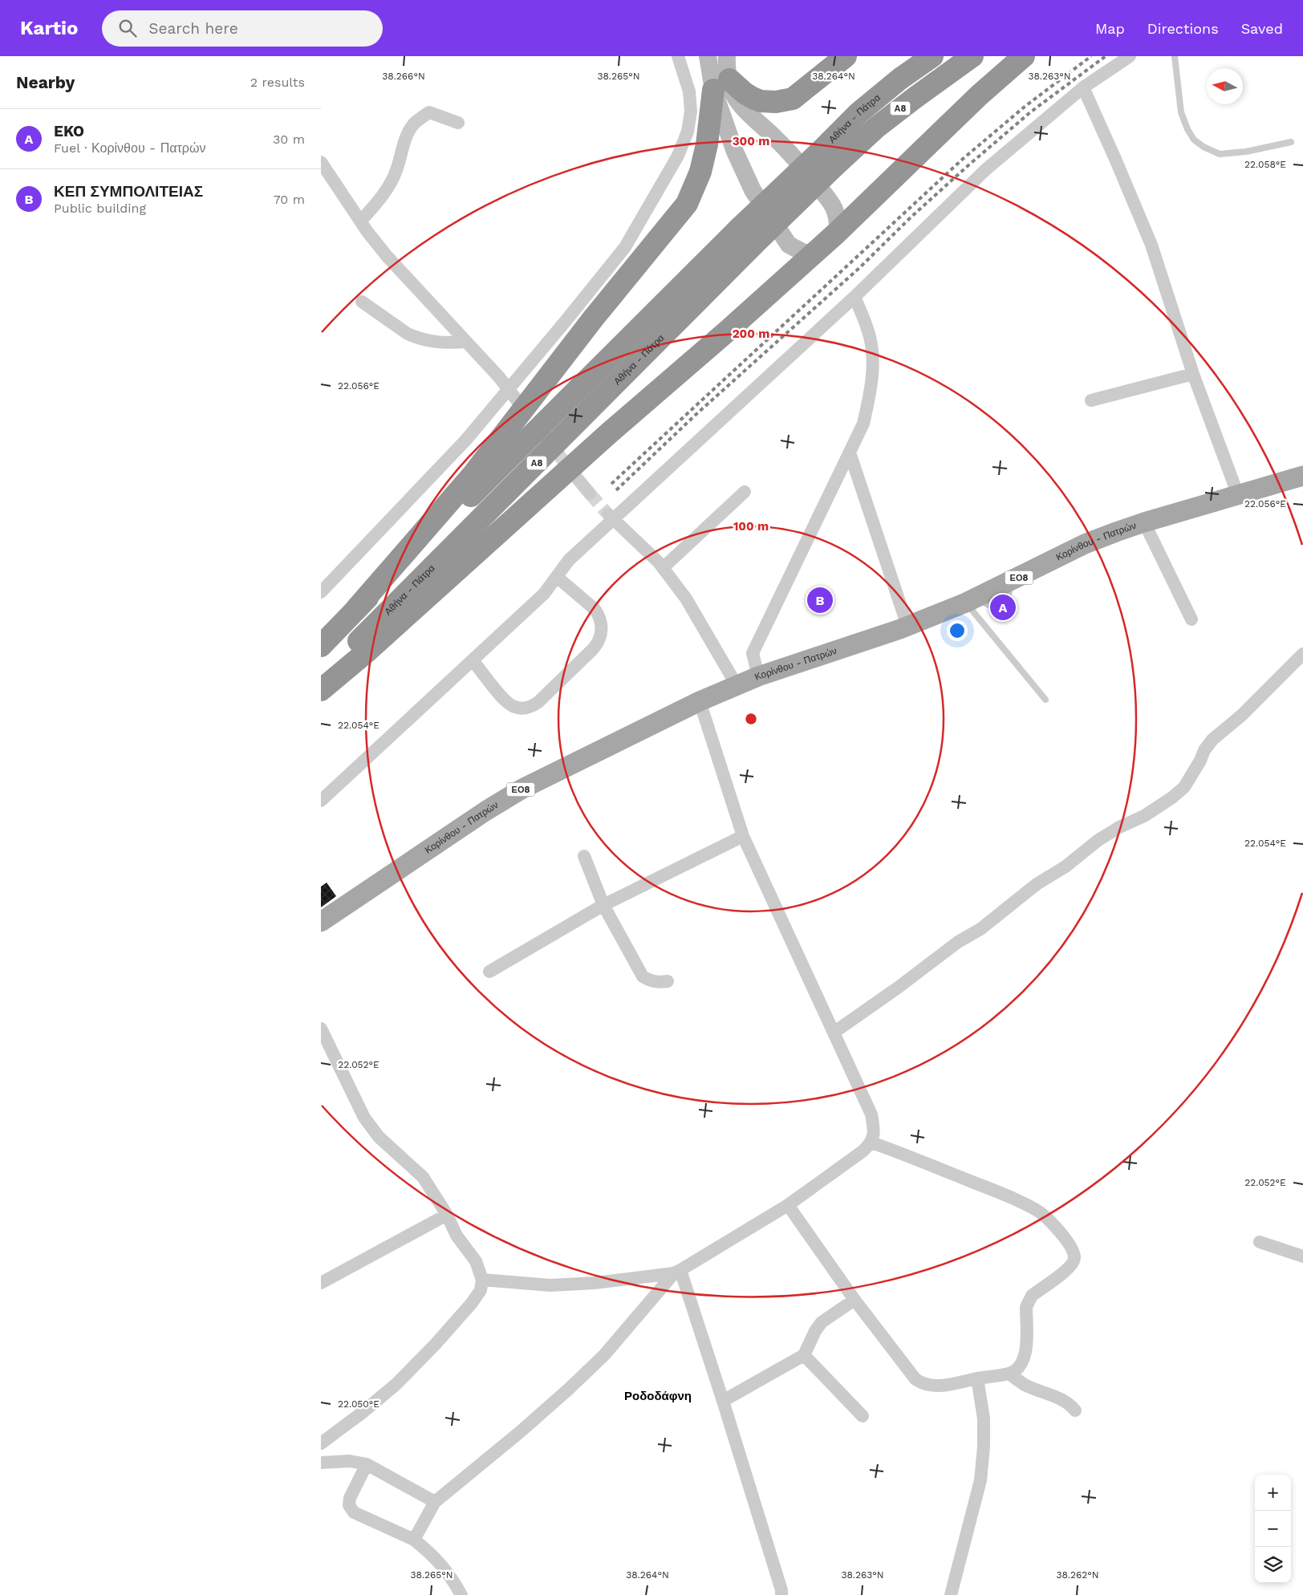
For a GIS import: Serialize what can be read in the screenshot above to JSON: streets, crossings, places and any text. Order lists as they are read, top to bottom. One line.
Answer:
{"streets":{"highway":["Α8","Αθήνα - Πάτρα"],"main road":["Κορίνθου - Πατρών","ΕΟ8"]},"districts":["Ροδοδάφνη"],"north":"left","page":{"header":"Kartio","search":"Search here","nav":["Map","Directions","Saved"],"heading":["Nearby","2 results"],"list":[{"mark":"A","name":"EKO","note":"Fuel · Κορίνθου - Πατρών","value":"30 m"},{"mark":"B","name":"ΚΕΠ ΣΥΜΠΟΛΙΤΕΙΑΣ","note":"Public building","value":"70 m"}],"pins":["B","A"],"map_buttons":["+","−"]},"coordinates":["38.265°N","38.264°N","38.266°N","38.263°N","22.058°E","22.056°E","22.054°E","22.052°E","22.050°E","38.262°N"],"rings":["300 m","200 m","100 m"]}
